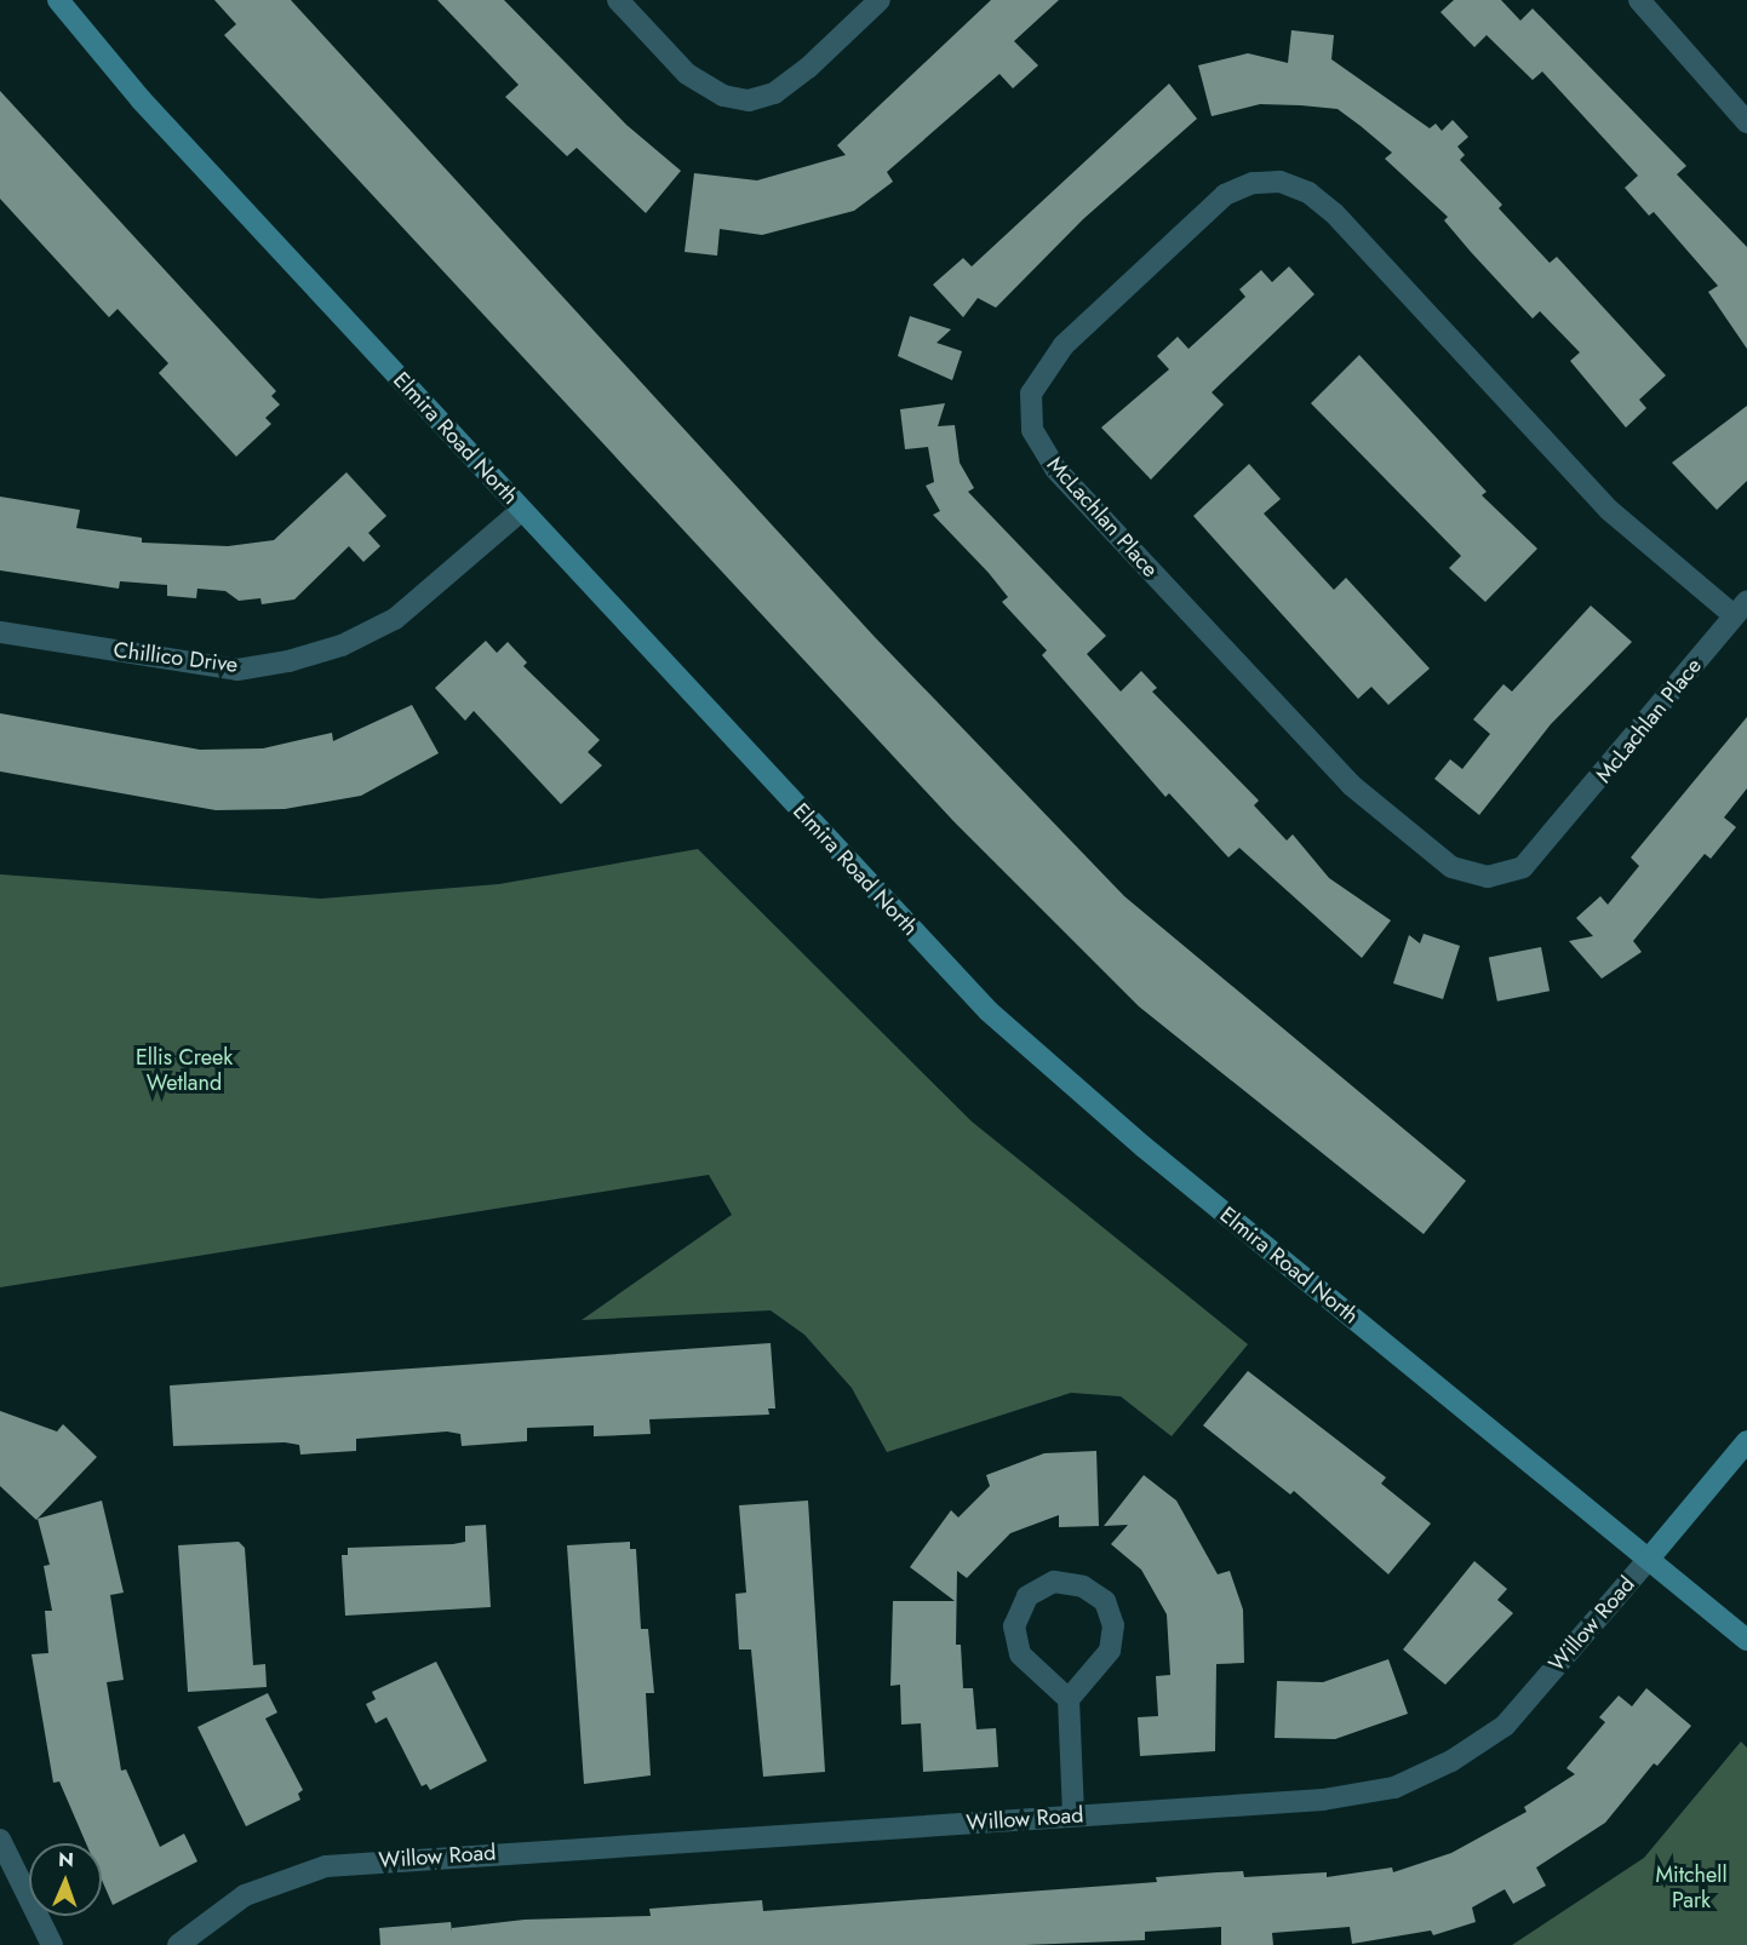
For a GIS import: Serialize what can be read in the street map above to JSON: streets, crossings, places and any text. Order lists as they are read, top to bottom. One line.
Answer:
{"streets":{"main road":["Elmira Road North","Willow Road"],"street":["McLachlan Place","Chillico Drive"]},"crossings":[["Elmira Road North","Chillico Drive"],["Elmira Road North","Willow Road"]],"parks":["Ellis Creek Wetland","Mitchell Park"],"north":"top"}
